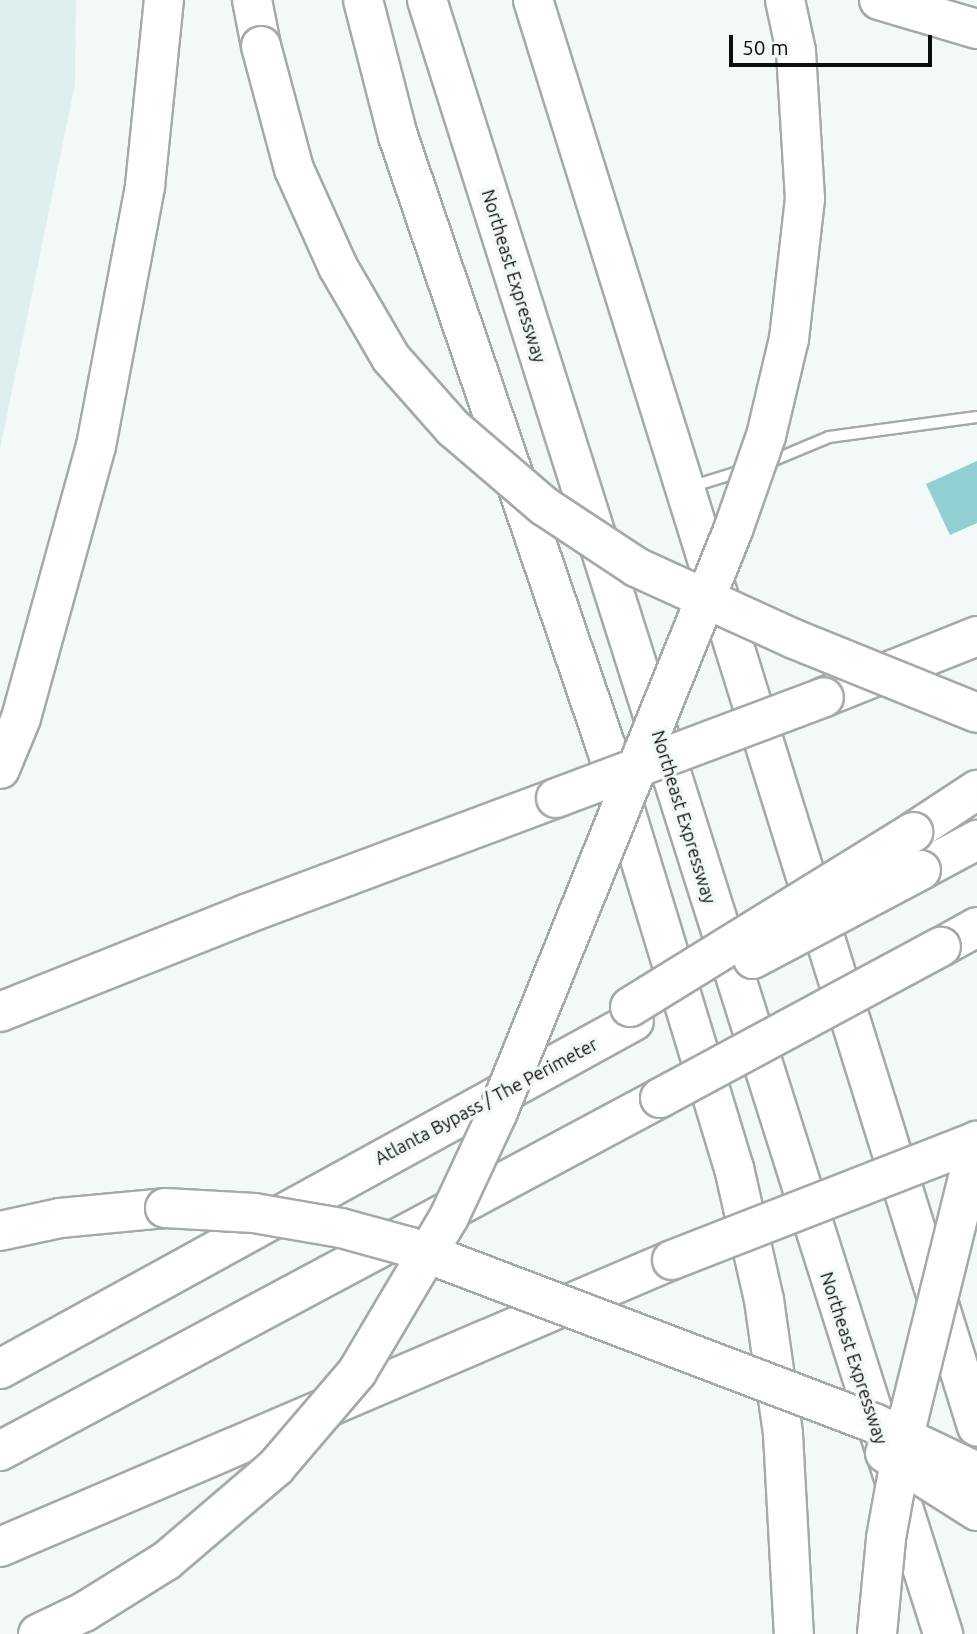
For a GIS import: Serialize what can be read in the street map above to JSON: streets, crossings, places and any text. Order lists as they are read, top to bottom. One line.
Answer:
{"streets":{"highway":["Northeast Expressway","Atlanta Bypass / The Perimeter"]},"scale_bar":"50 m"}
